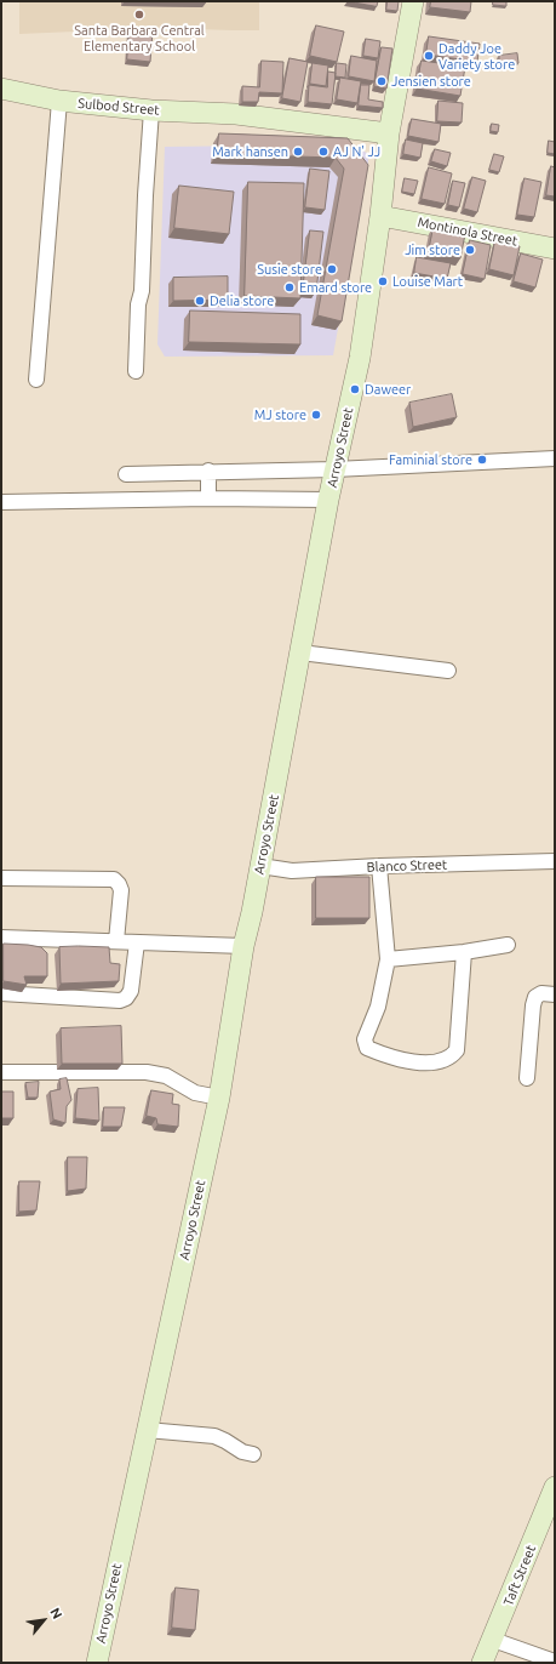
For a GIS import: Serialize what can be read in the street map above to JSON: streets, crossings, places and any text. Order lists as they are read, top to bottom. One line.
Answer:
{"streets":{"street":["Sulbod Street","Montinola Street","Arroyo Street","Blanco Street","Taft Street"]},"crossings":[["Sulbod Street","Arroyo Street"],["Montinola Street","Arroyo Street"],["Arroyo Street","Blanco Street"]],"places":["Santa Barbara Central Elementary School","Daddy Joe Variety store","Jensien store","Mark hansen","AJ N' JJ","Jim store","Susie store","Louise Mart","Emard store","Delia store","Daweer","MJ store","Faminial store"],"north":"top right"}
